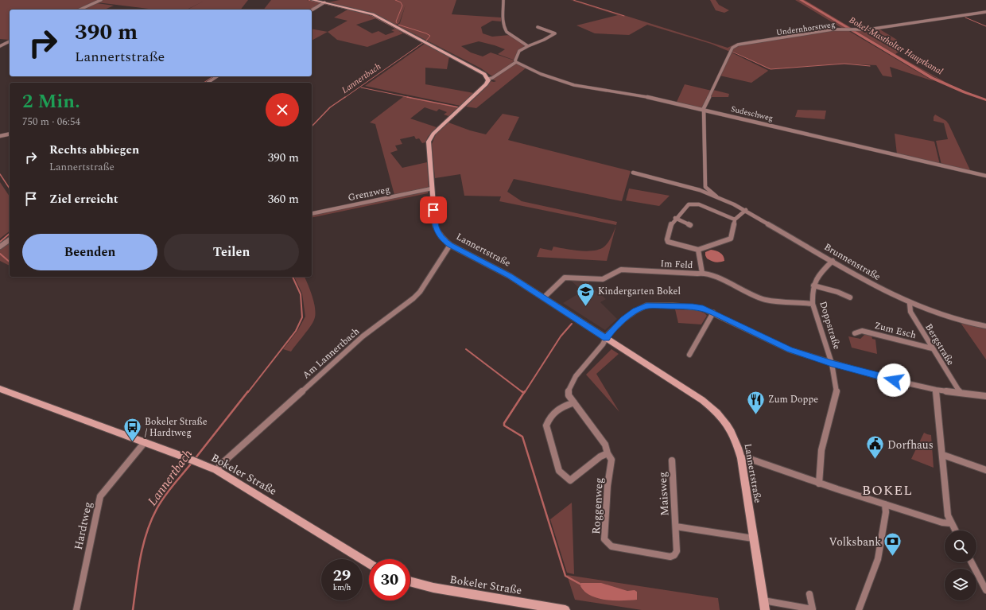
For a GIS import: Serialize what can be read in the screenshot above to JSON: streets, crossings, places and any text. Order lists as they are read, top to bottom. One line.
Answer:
{"streets":{"street":["Undernhorstweg","Sudeschweg","Grenzweg","Lannertstraße","Brunnenstraße","Im Feld","Doppstraße","Zum Esch","Bergstraße","Am Lannertbach","Bokeler Straße","Maisweg","Roggenweg","Hardtweg"]},"crossings":[["Undernhorstweg","Sudeschweg"],["Grenzweg","Lannertstraße"],["Lannertstraße","Im Feld"],["Lannertstraße","Am Lannertbach"],["Lannertstraße","Roggenweg"],["Brunnenstraße","Doppstraße"],["Brunnenstraße","Bergstraße"],["Im Feld","Doppstraße"],["Doppstraße","Roggenweg"],["Zum Esch","Bergstraße"],["Bergstraße","Roggenweg"],["Am Lannertbach","Bokeler Straße"],["Bokeler Straße","Hardtweg"],["Maisweg","Roggenweg"]],"districts":["BOKEL"],"water":["Bokel-Mastholter Hauptkanal","Lannertbach"],"places":{"school or university":["Kindergarten Bokel"],"restaurant":["Zum Doppe"],"bus stop":["Bokeler Straße / Hardtweg"],"public building":["Dorfhaus"],"bank":["Volksbank"]},"page":{"turn":["390 m","Lannertstraße"],"heading":["2 Min.","750 m · 06:54"],"list":[{"name":"Rechts abbiegen","note":"Lannertstraße","value":"390 m"},{"name":"Ziel erreicht","value":"360 m"}],"buttons":["Beenden","Teilen"],"speed":"29 km/h","limit":"30"}}
